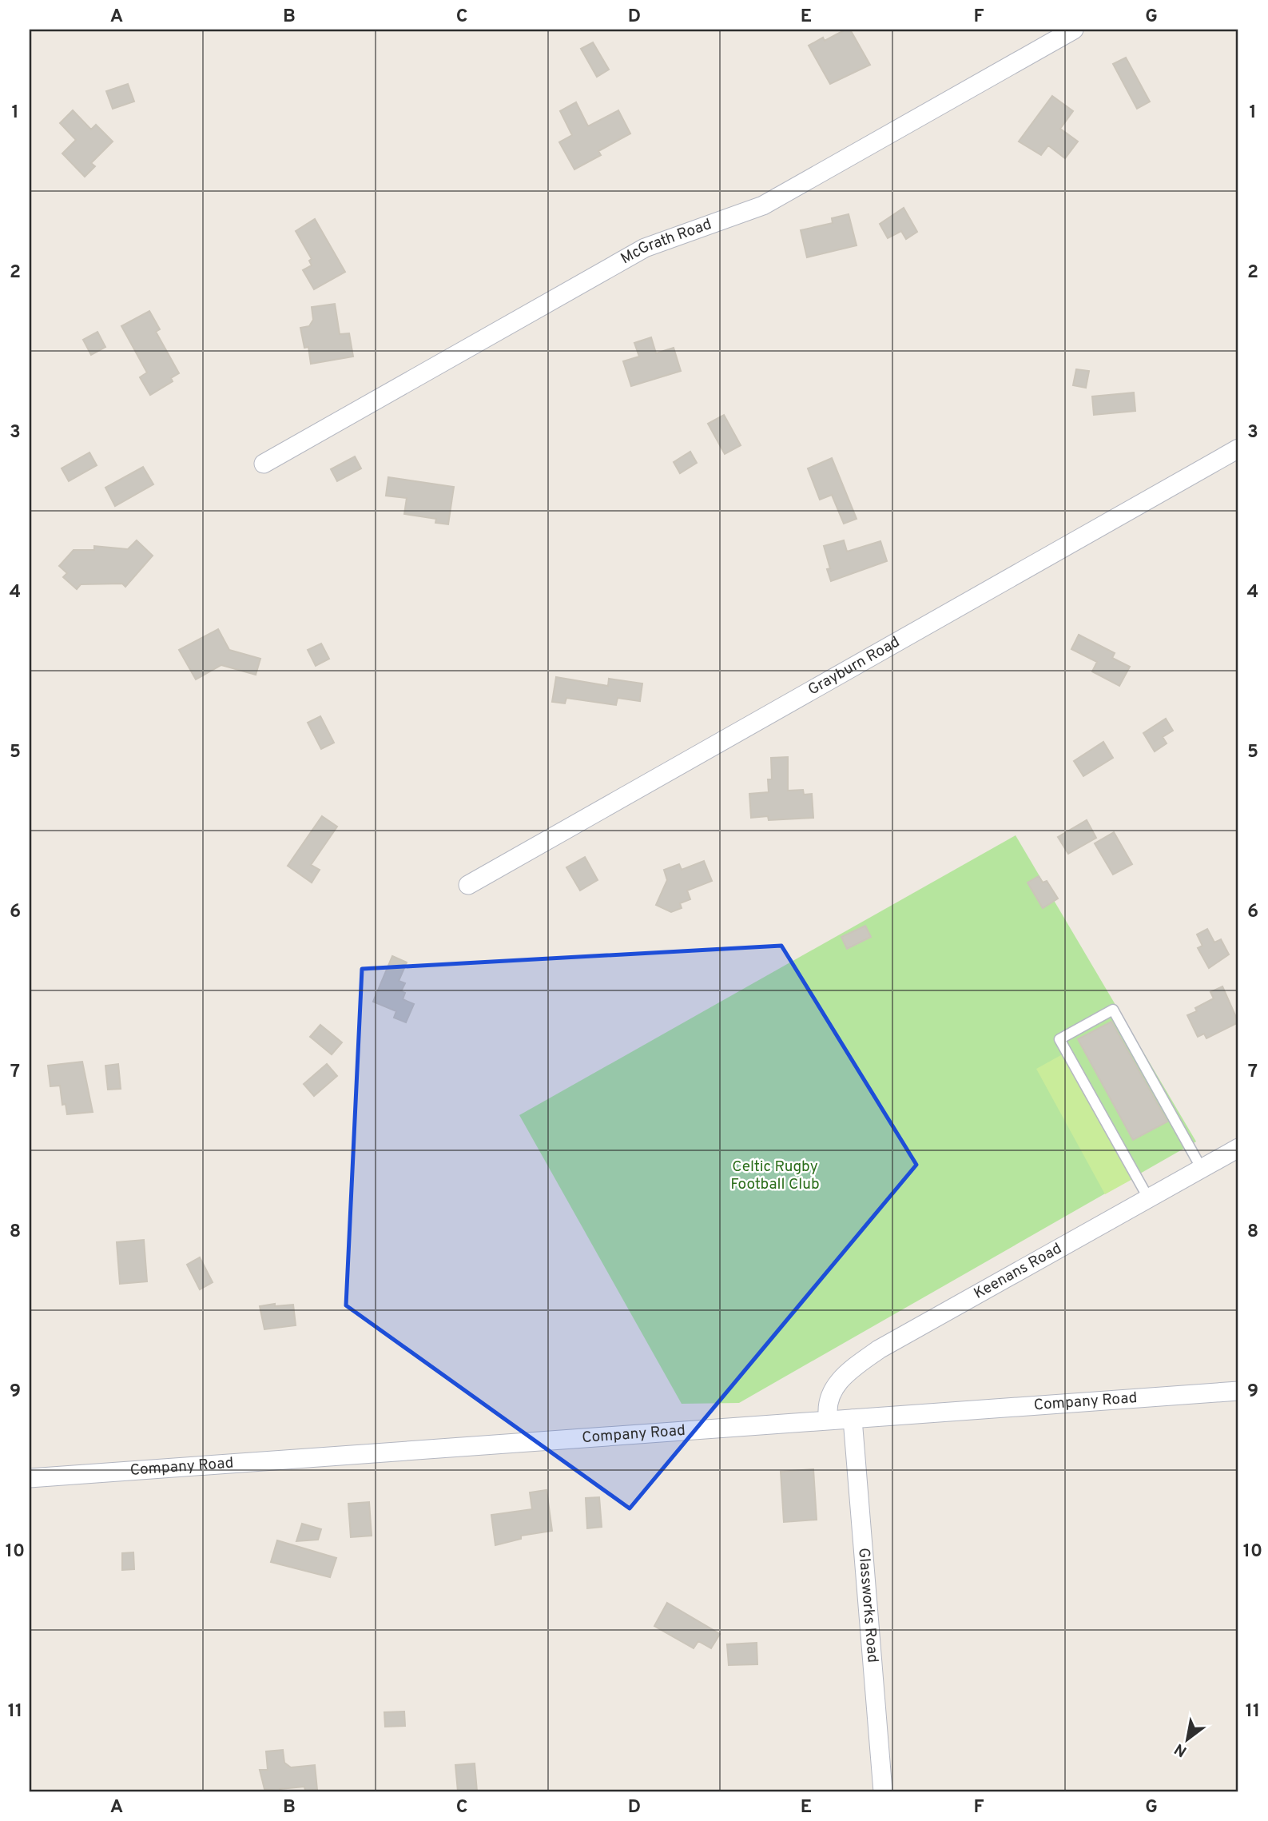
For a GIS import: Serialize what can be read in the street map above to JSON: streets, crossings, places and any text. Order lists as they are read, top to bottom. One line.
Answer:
{"streets":{"street":["McGrath Road","Grayburn Road","Keenans Road","Company Road","Glassworks Road"]},"crossings":[["Keenans Road","Company Road"],["Company Road","Glassworks Road"]],"parks":["Celtic Rugby Football Club"],"north":"bottom left","grid":{"columns":["A","B","C","D","E","F","G"],"rows":["1","2","3","4","5","6","7","8","9","10","11"]}}
